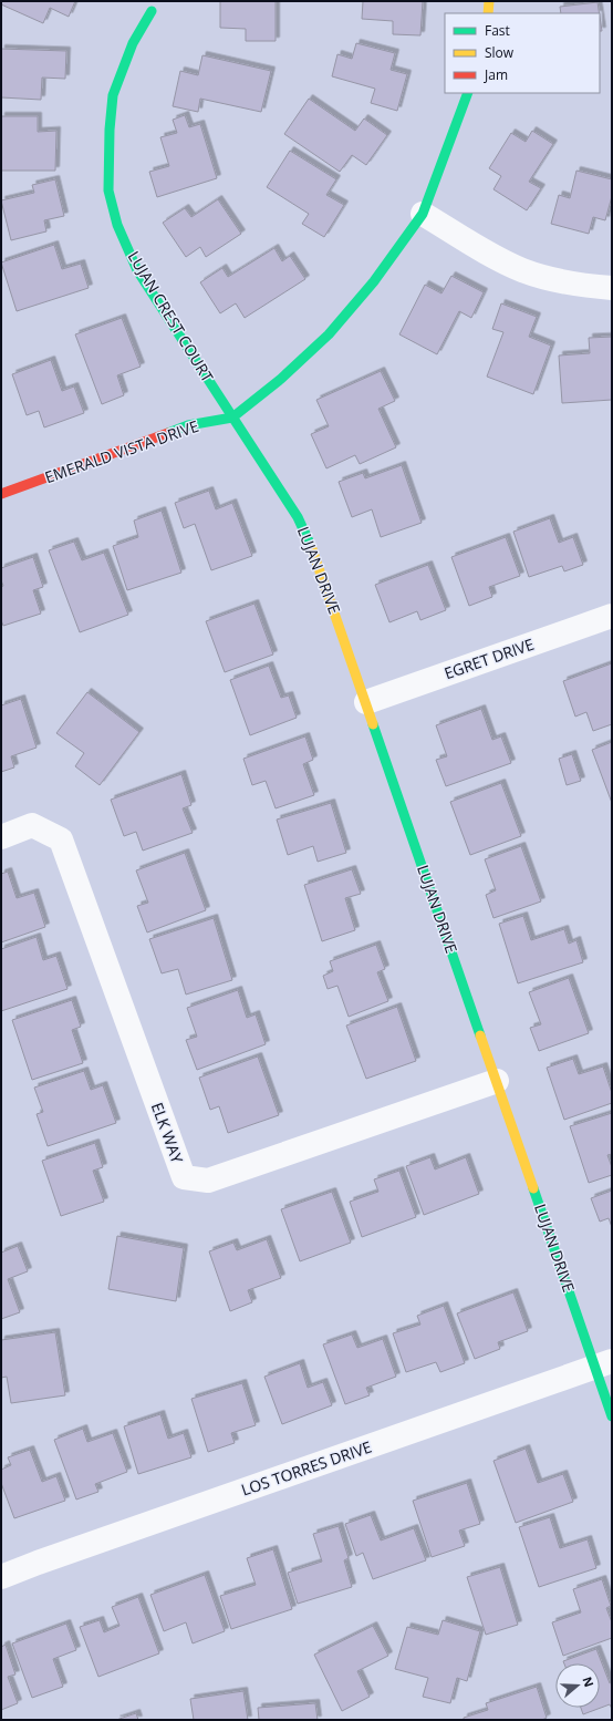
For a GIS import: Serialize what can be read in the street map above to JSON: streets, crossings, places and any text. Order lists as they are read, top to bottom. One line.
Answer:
{"streets":{"street":["LUJAN CREST COURT","EMERALD VISTA DRIVE","LUJAN DRIVE","EGRET DRIVE","ELK WAY","LOS TORRES DRIVE"]},"crossings":[["LUJAN CREST COURT","EMERALD VISTA DRIVE"],["LUJAN CREST COURT","LUJAN DRIVE"],["EMERALD VISTA DRIVE","LUJAN DRIVE"],["LUJAN DRIVE","EGRET DRIVE"],["LUJAN DRIVE","ELK WAY"],["LUJAN DRIVE","LOS TORRES DRIVE"]],"legend":["Fast","Slow","Jam"],"north":"right"}
